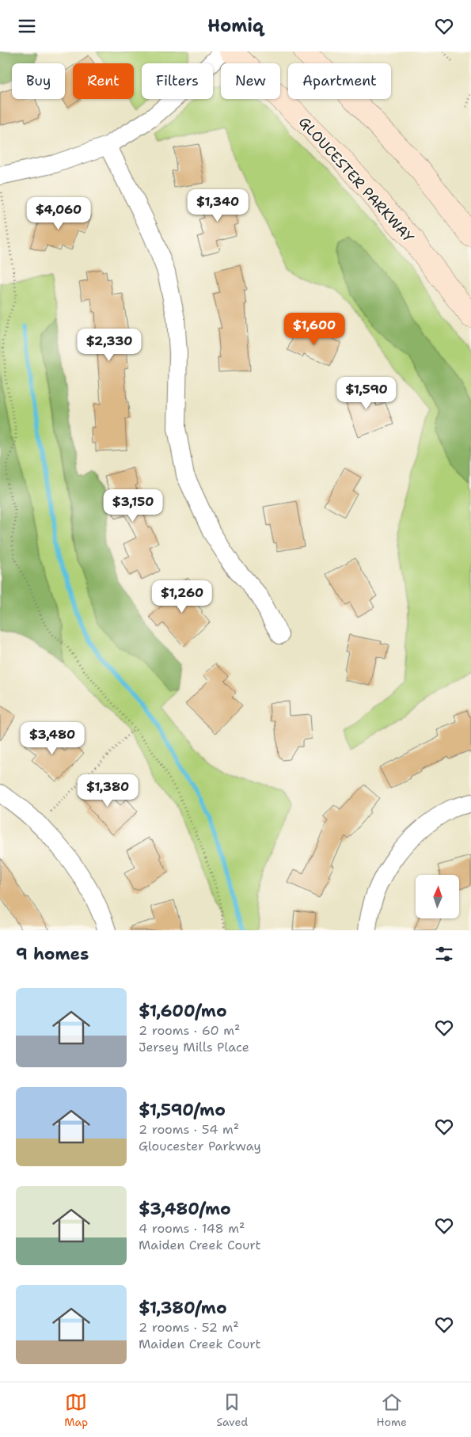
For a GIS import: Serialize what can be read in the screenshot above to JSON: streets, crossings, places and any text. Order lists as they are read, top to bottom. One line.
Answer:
{"streets":{"main road":["GLOUCESTER PARKWAY"]},"north":"top","page":{"header":"Homiq","chip":["Buy","Rent","Filters","New","Apartment"],"price":["$1,340","$4,060","$1,600","$2,330","$1,590","$3,150","$1,260","$3,480","$1,380"],"heading":"9 homes","list":[{"name":"$1,600/mo","note":"2 rooms · 60 m² · Jersey Mills Place"},{"name":"$1,590/mo","note":"2 rooms · 54 m² · Gloucester Parkway"},{"name":"$3,480/mo","note":"4 rooms · 148 m² · Maiden Creek Court"},{"name":"$1,380/mo","note":"2 rooms · 52 m² · Maiden Creek Court"}],"tabs":["Map","Saved","Home"]}}
